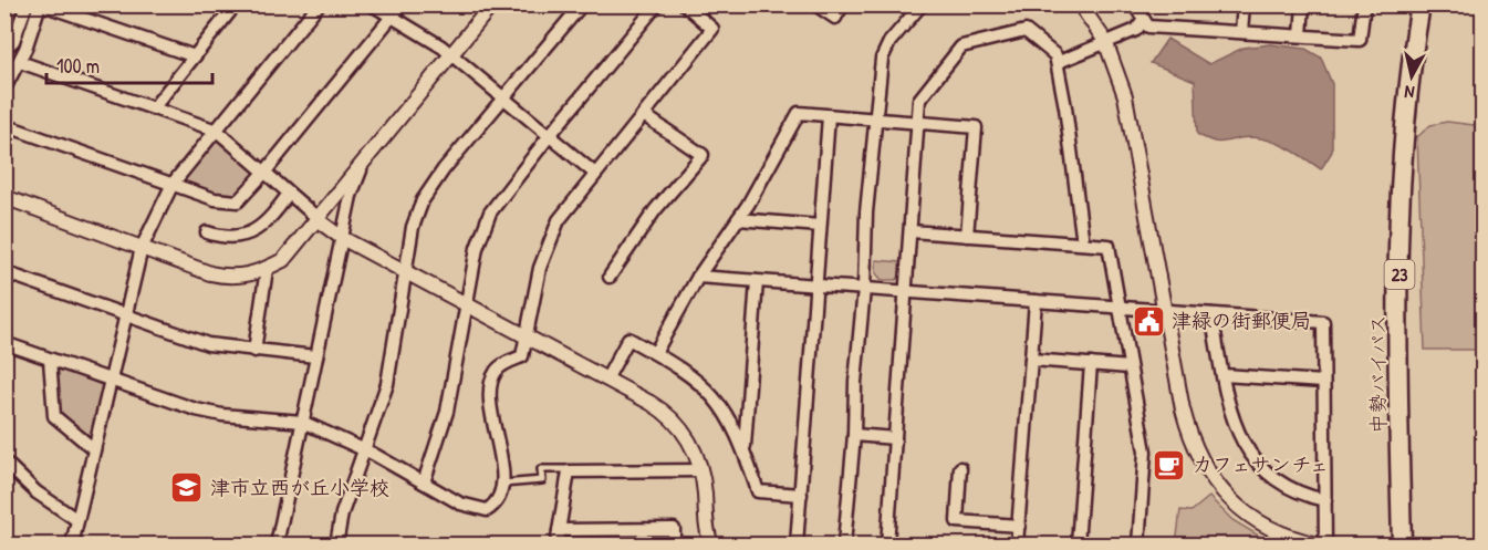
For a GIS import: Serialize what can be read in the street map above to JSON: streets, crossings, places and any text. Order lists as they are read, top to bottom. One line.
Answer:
{"streets":{"highway":["23","中勢バイパス"]},"places":{"public building":["津緑の街郵便局"],"cafe":["カフェサンチェ"],"school or university":["津市立西が丘小学校"]},"scale_bar":"100 m","north":"bottom"}
